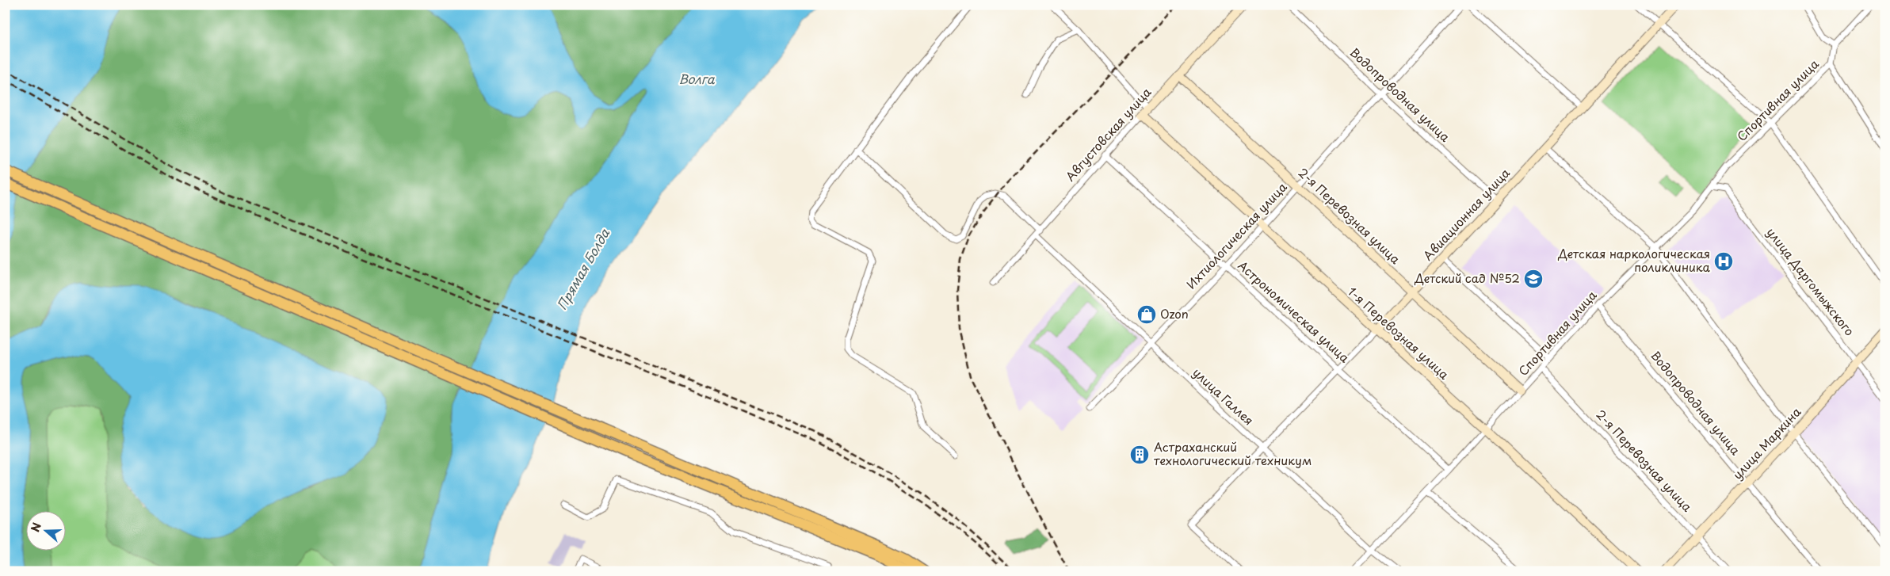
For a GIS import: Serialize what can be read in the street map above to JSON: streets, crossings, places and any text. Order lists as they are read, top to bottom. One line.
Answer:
{"streets":{"street":["Водопроводная улица","Спортивная улица","Августовская улица","Авиационная улица","2-я Перевозная улица","Ихтиологическая улица","улица Даргомыжского","Астрономическая улица","1-я Перевозная улица","улица Галлея","улица Маркина"]},"crossings":[["Водопроводная улица","Спортивная улица"],["Водопроводная улица","Авиационная улица"],["Водопроводная улица","Ихтиологическая улица"],["Водопроводная улица","улица Маркина"],["Спортивная улица","2-я Перевозная улица"],["Спортивная улица","улица Даргомыжского"],["Спортивная улица","Астрономическая улица"],["Спортивная улица","1-я Перевозная улица"],["Спортивная улица","улица Галлея"],["Августовская улица","2-я Перевозная улица"],["Августовская улица","Астрономическая улица"],["Августовская улица","1-я Перевозная улица"],["Августовская улица","улица Галлея"],["Авиационная улица","2-я Перевозная улица"],["Авиационная улица","Астрономическая улица"],["Авиационная улица","1-я Перевозная улица"],["Авиационная улица","улица Галлея"],["2-я Перевозная улица","Ихтиологическая улица"],["2-я Перевозная улица","улица Маркина"],["Ихтиологическая улица","Астрономическая улица"],["Ихтиологическая улица","1-я Перевозная улица"],["Ихтиологическая улица","улица Галлея"],["улица Даргомыжского","улица Маркина"]],"water":["Волга","Прямая Болда"],"places":{"hospital":["Детская наркологическая поликлиника"],"school or university":["Детский сад №52"],"shop":["Ozon"],"building":["Астраханский технологический техникум"]},"north":"left"}
